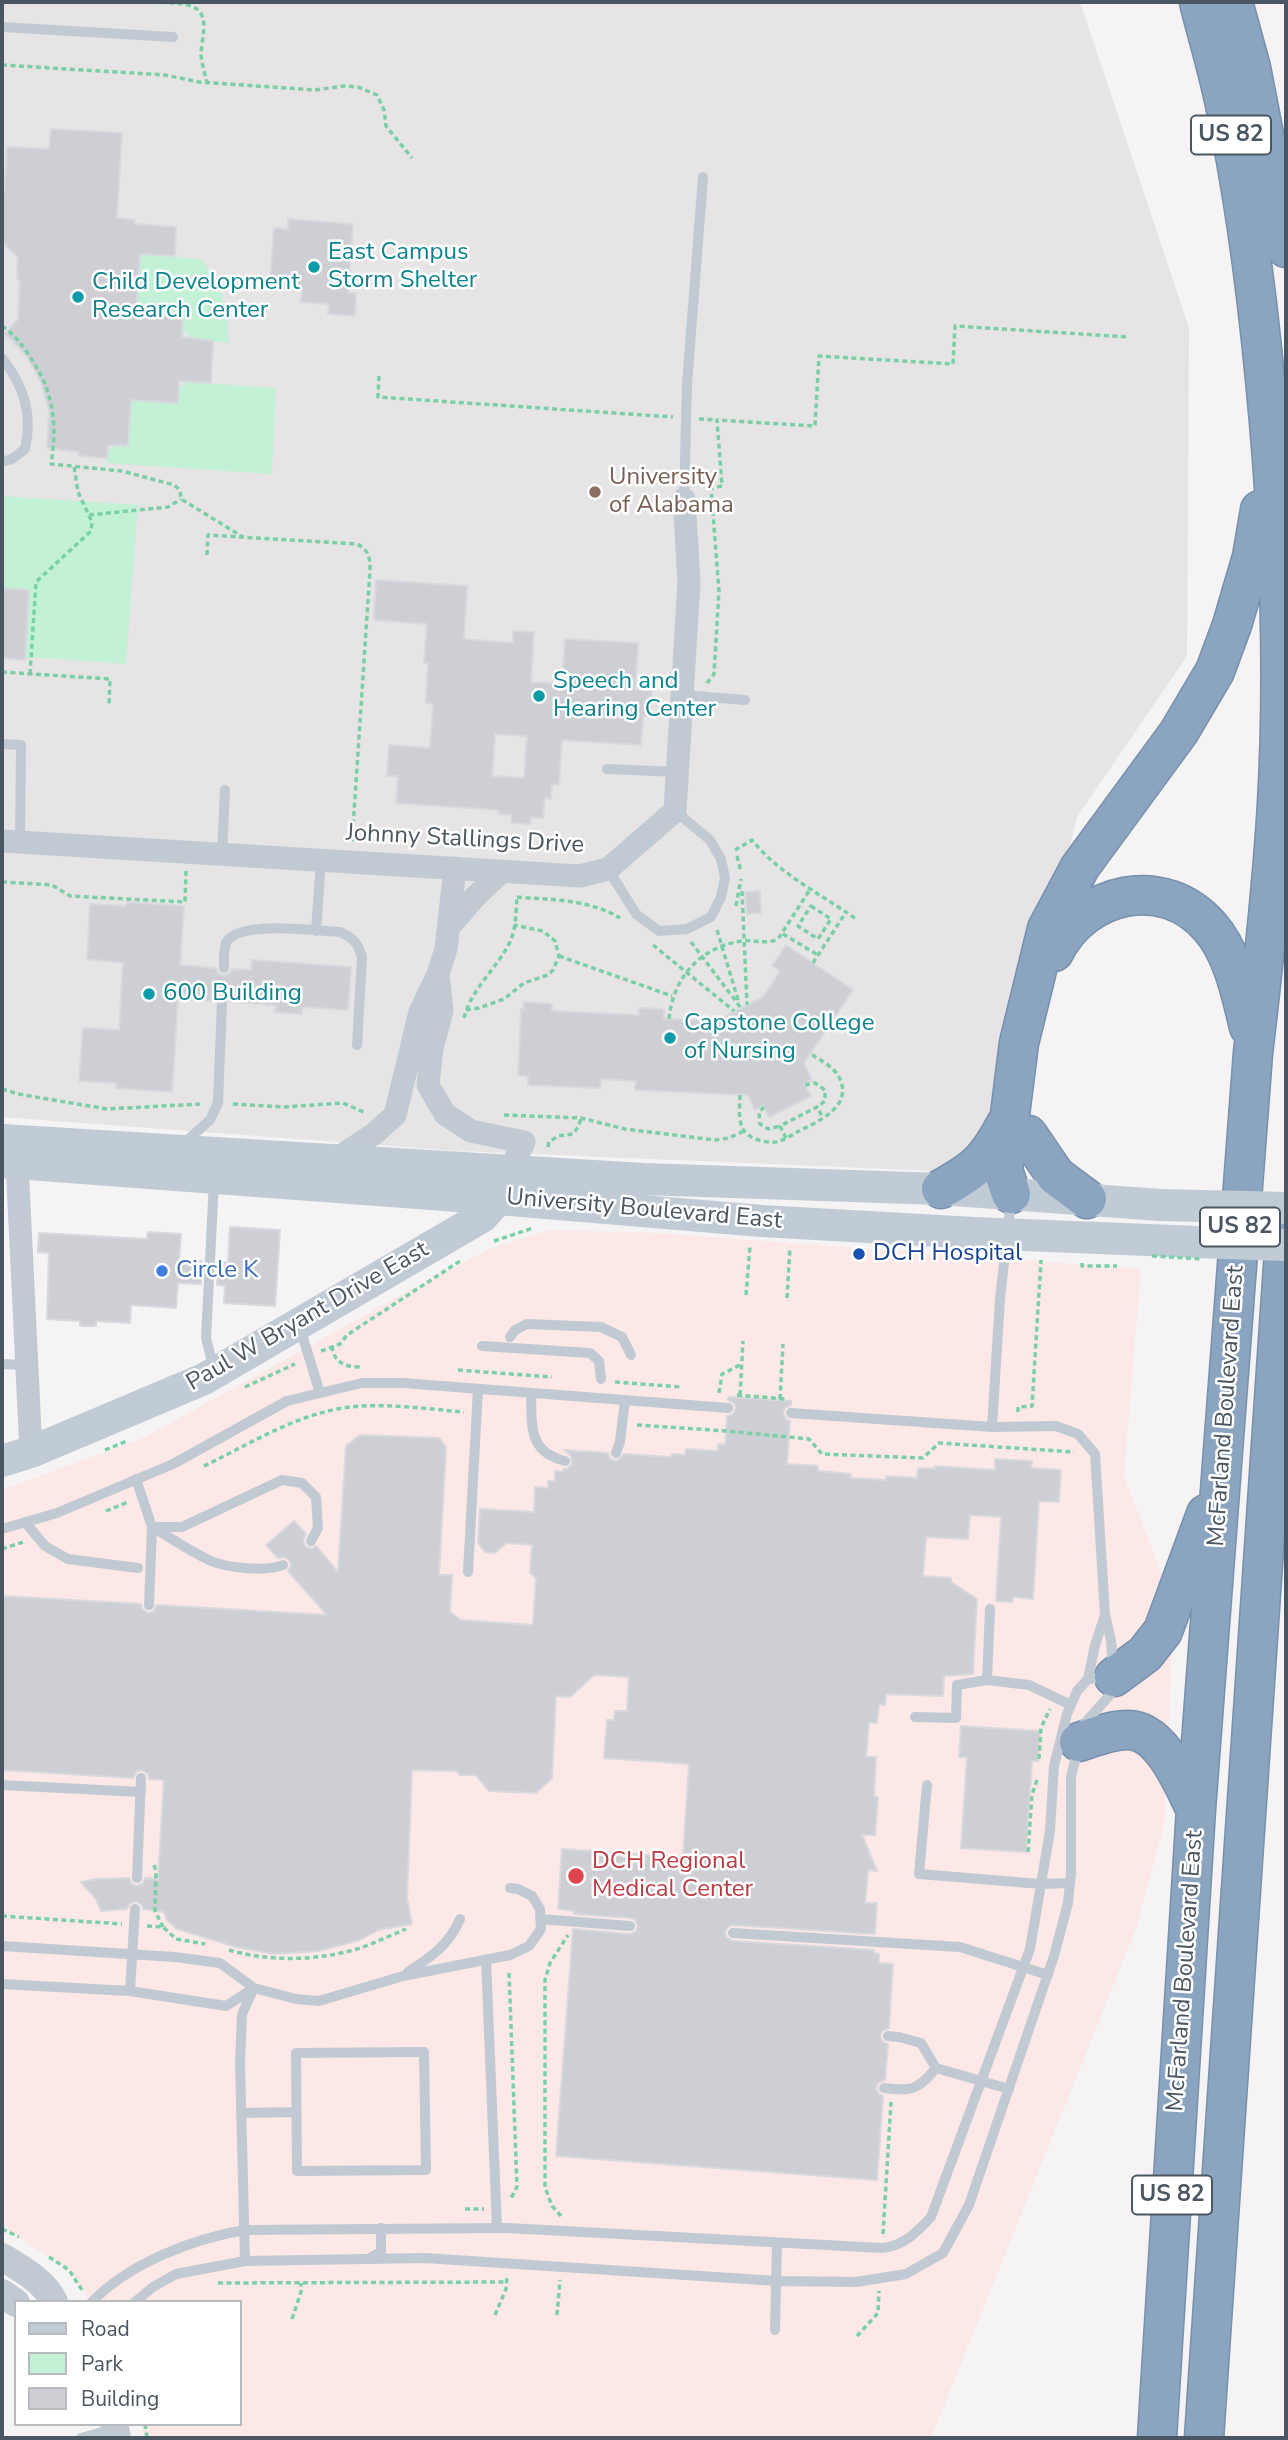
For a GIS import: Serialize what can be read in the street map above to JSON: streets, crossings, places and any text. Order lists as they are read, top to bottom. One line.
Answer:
{"streets":{"highway":["US 82","McFarland Boulevard East"],"main road":["University Boulevard East","Paul W Bryant Drive East"],"street":["Johnny Stallings Drive"]},"crossings":[["University Boulevard East","Paul W Bryant Drive East"]],"places":["East Campus Storm Shelter","Child Development Research Center","University of Alabama","Speech and Hearing Center","600 Building","Capstone College of Nursing","DCH Hospital","Circle K","DCH Regional Medical Center"],"legend":["Road","Park","Building"]}
